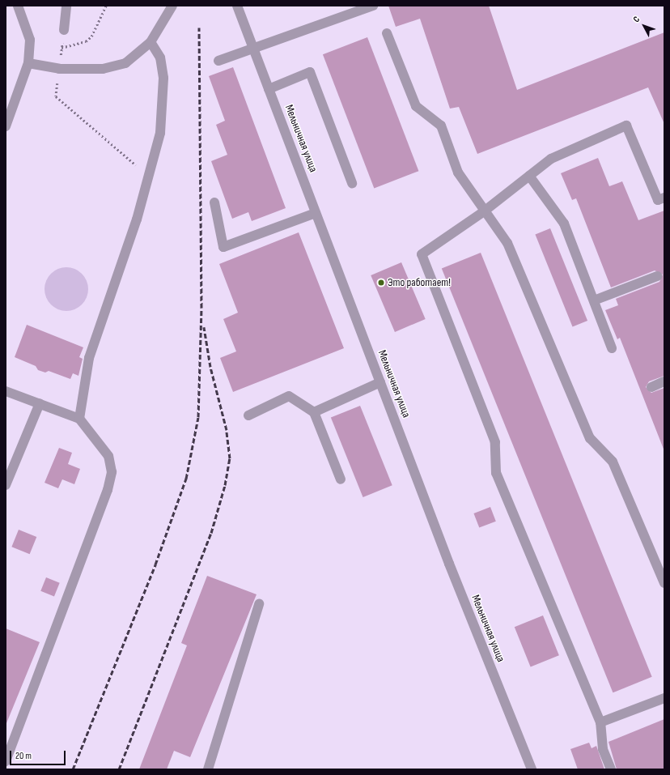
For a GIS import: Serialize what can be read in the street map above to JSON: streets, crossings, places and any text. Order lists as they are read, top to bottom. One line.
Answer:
{"streets":{"street":["Мельничная улица"]},"places":["Это работает!"],"scale_bar":"20 m","north":"top left"}
